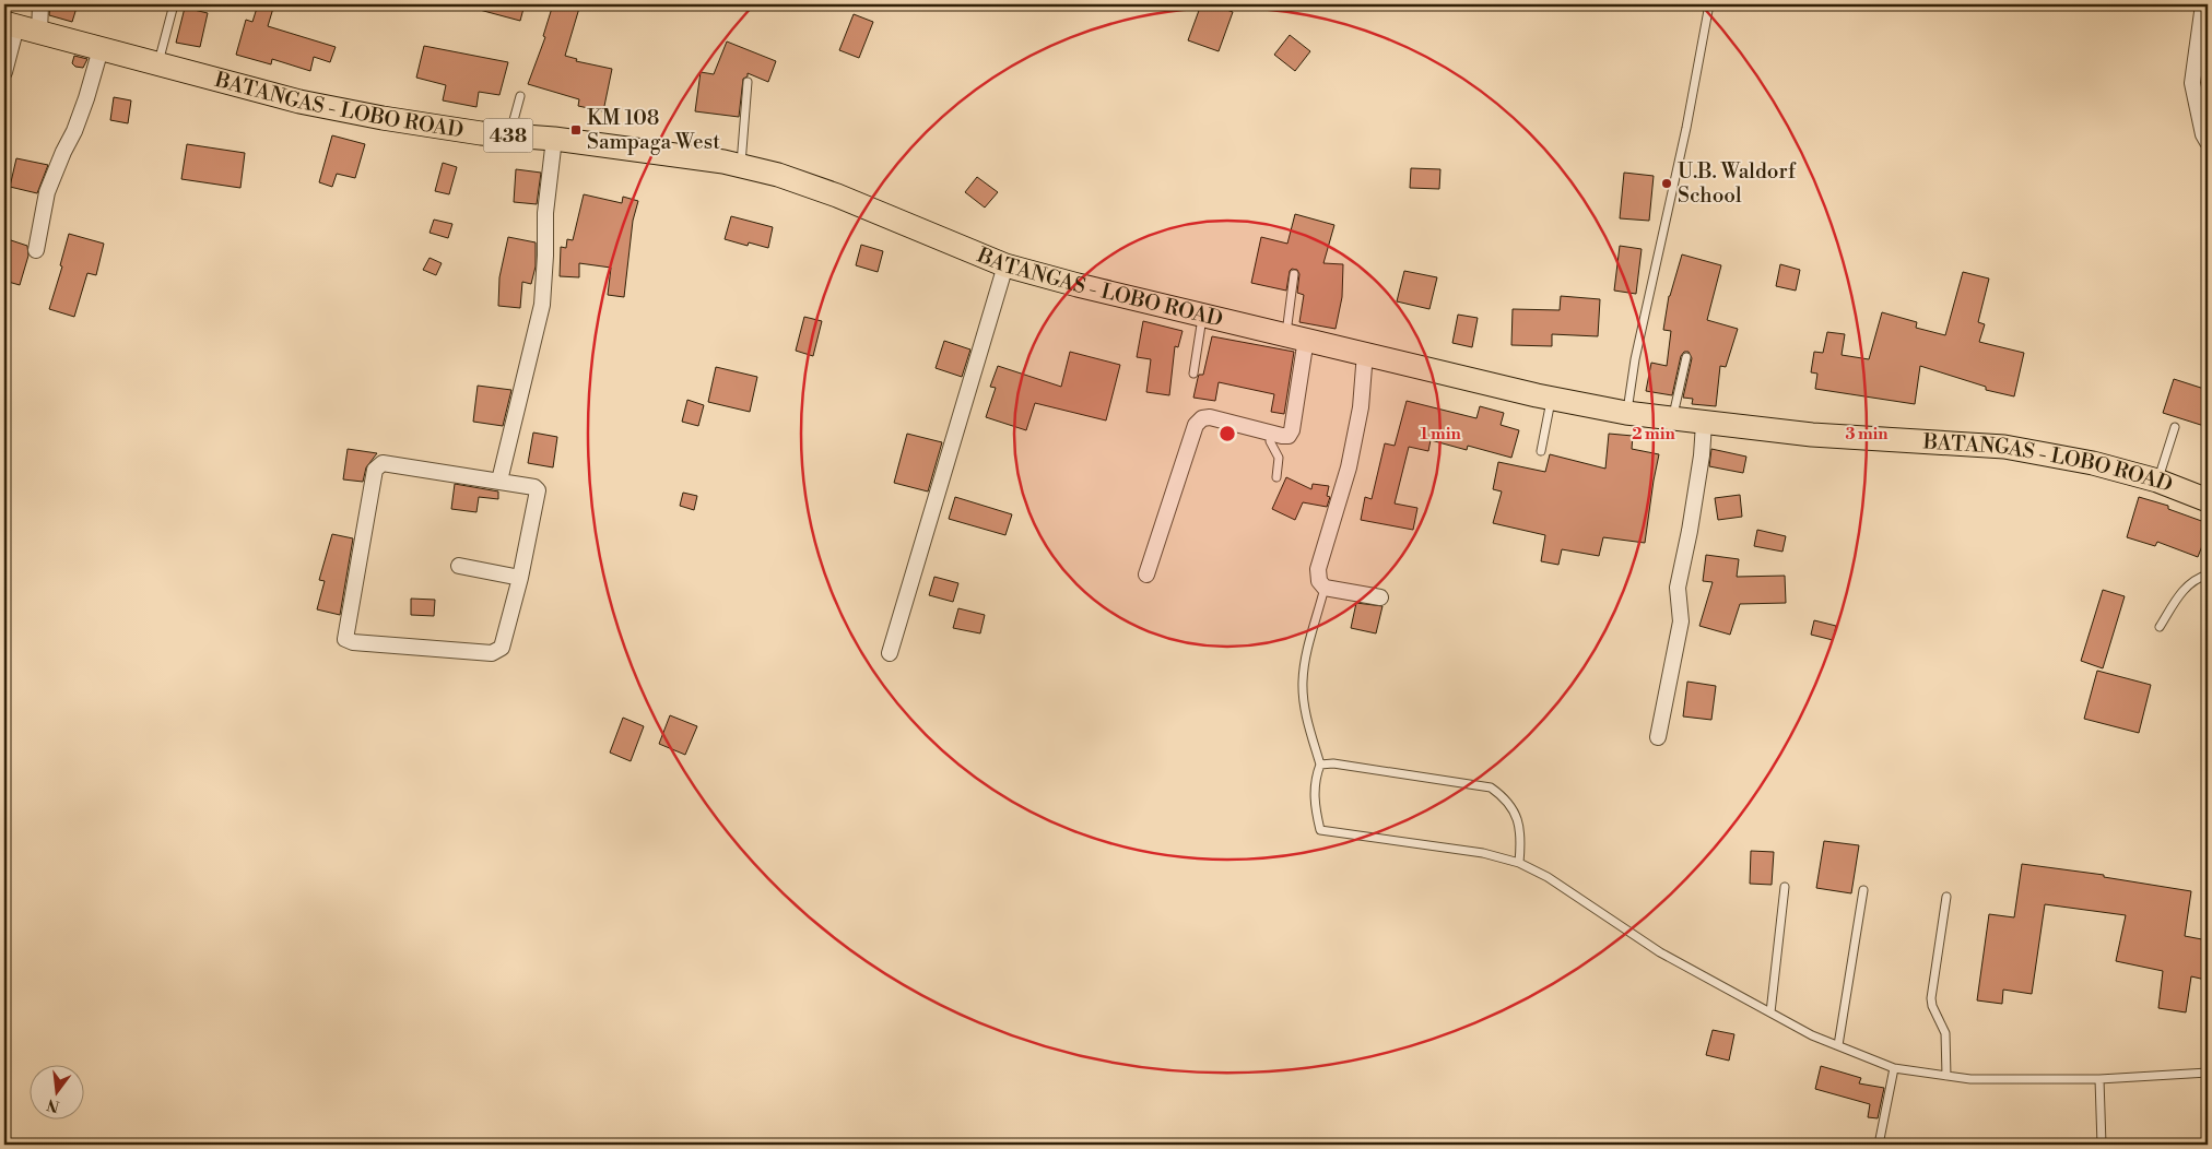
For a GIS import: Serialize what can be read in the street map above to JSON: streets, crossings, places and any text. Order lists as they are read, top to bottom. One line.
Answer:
{"streets":{"main road":["BATANGAS - LOBO ROAD","438"]},"places":{"transit":["KM 108 Sampaga West"],"other":["U.B. Waldorf School"]},"north":"bottom","rings":["1 min","2 min","3 min"]}
